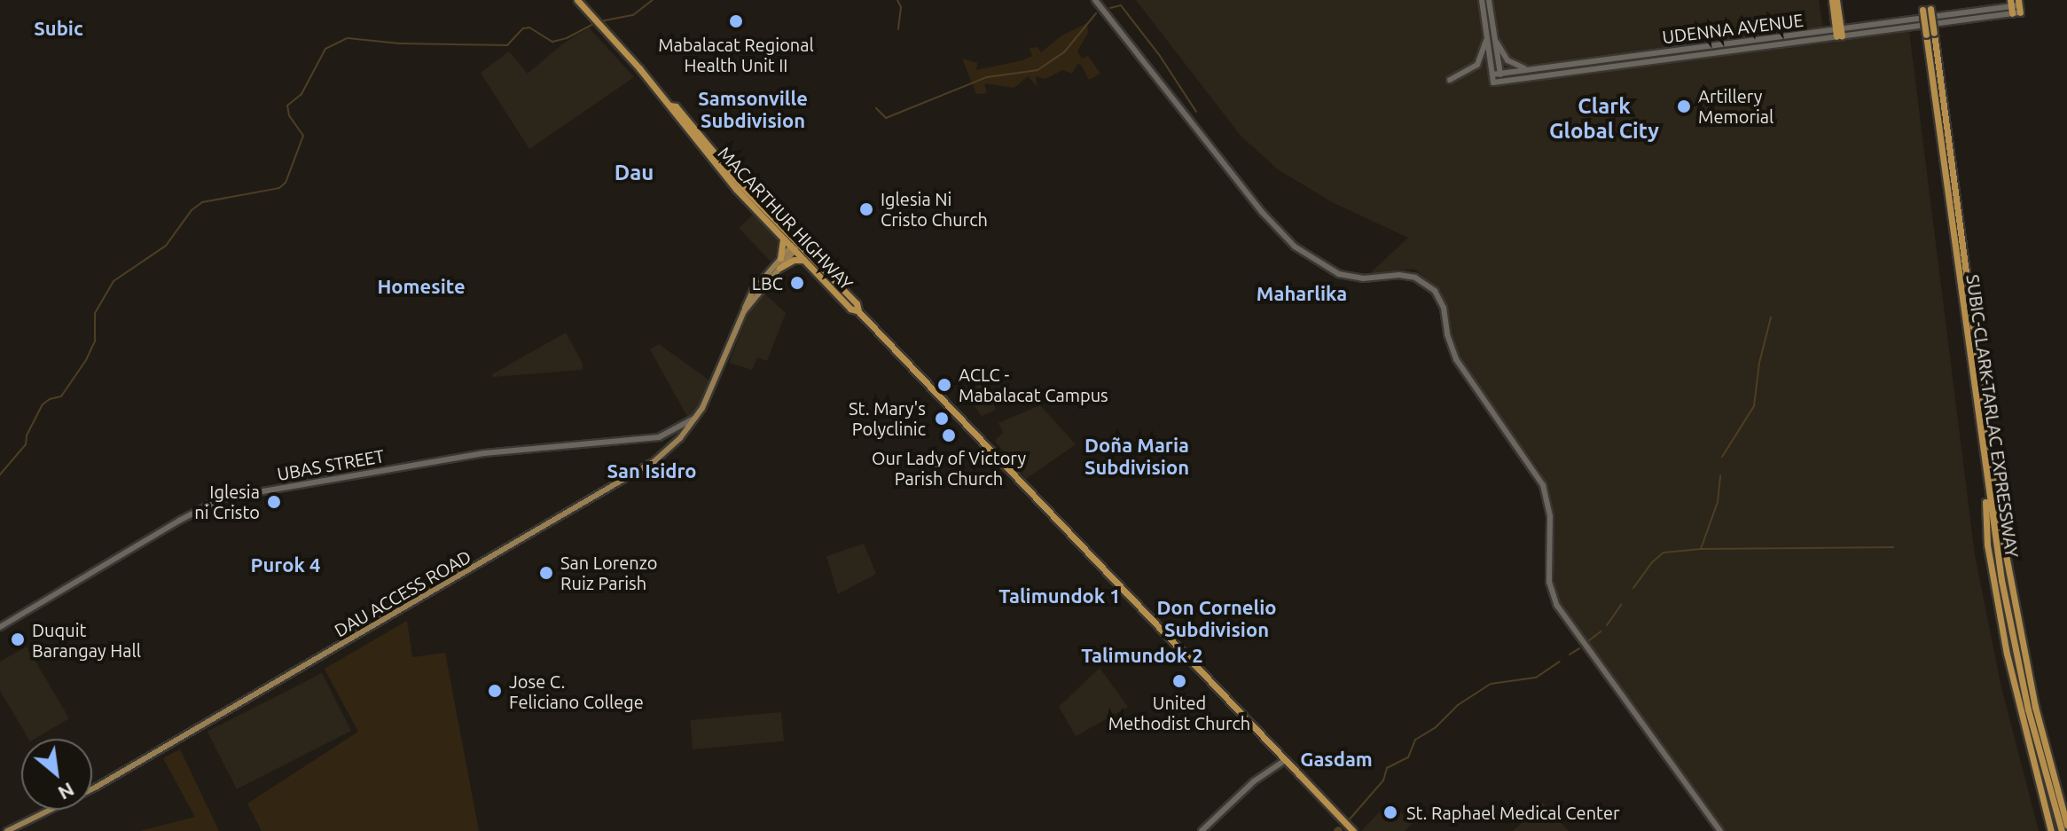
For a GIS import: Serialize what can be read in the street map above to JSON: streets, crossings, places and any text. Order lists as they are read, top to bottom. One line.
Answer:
{"streets":{"highway":["MACARTHUR HIGHWAY","SUBIC-CLARK-TARLAC EXPRESSWAY"],"main road":["UDENNA AVENUE","UBAS STREET","DAU ACCESS ROAD"]},"crossings":[["MACARTHUR HIGHWAY","DAU ACCESS ROAD"],["UBAS STREET","DAU ACCESS ROAD"]],"districts":["Subic","Samsonville Subdivision","Clark Global City","Dau","Homesite","Maharlika","Doña Maria Subdivision","San Isidro","Purok 4","Talimundok 1","Don Cornelio Subdivision","Talimundok 2","Gasdam"],"places":["Mabalacat Regional Health Unit II","Artillery Memorial","Iglesia Ni Cristo Church","LBC","ACLC - Mabalacat Campus","St. Mary's Polyclinic","Our Lady of Victory Parish Church","Iglesia ni Cristo","San Lorenzo Ruiz Parish","Duquit Barangay Hall","United Methodist Church","Jose C. Feliciano College","St. Raphael Medical Center"],"north":"bottom right"}
